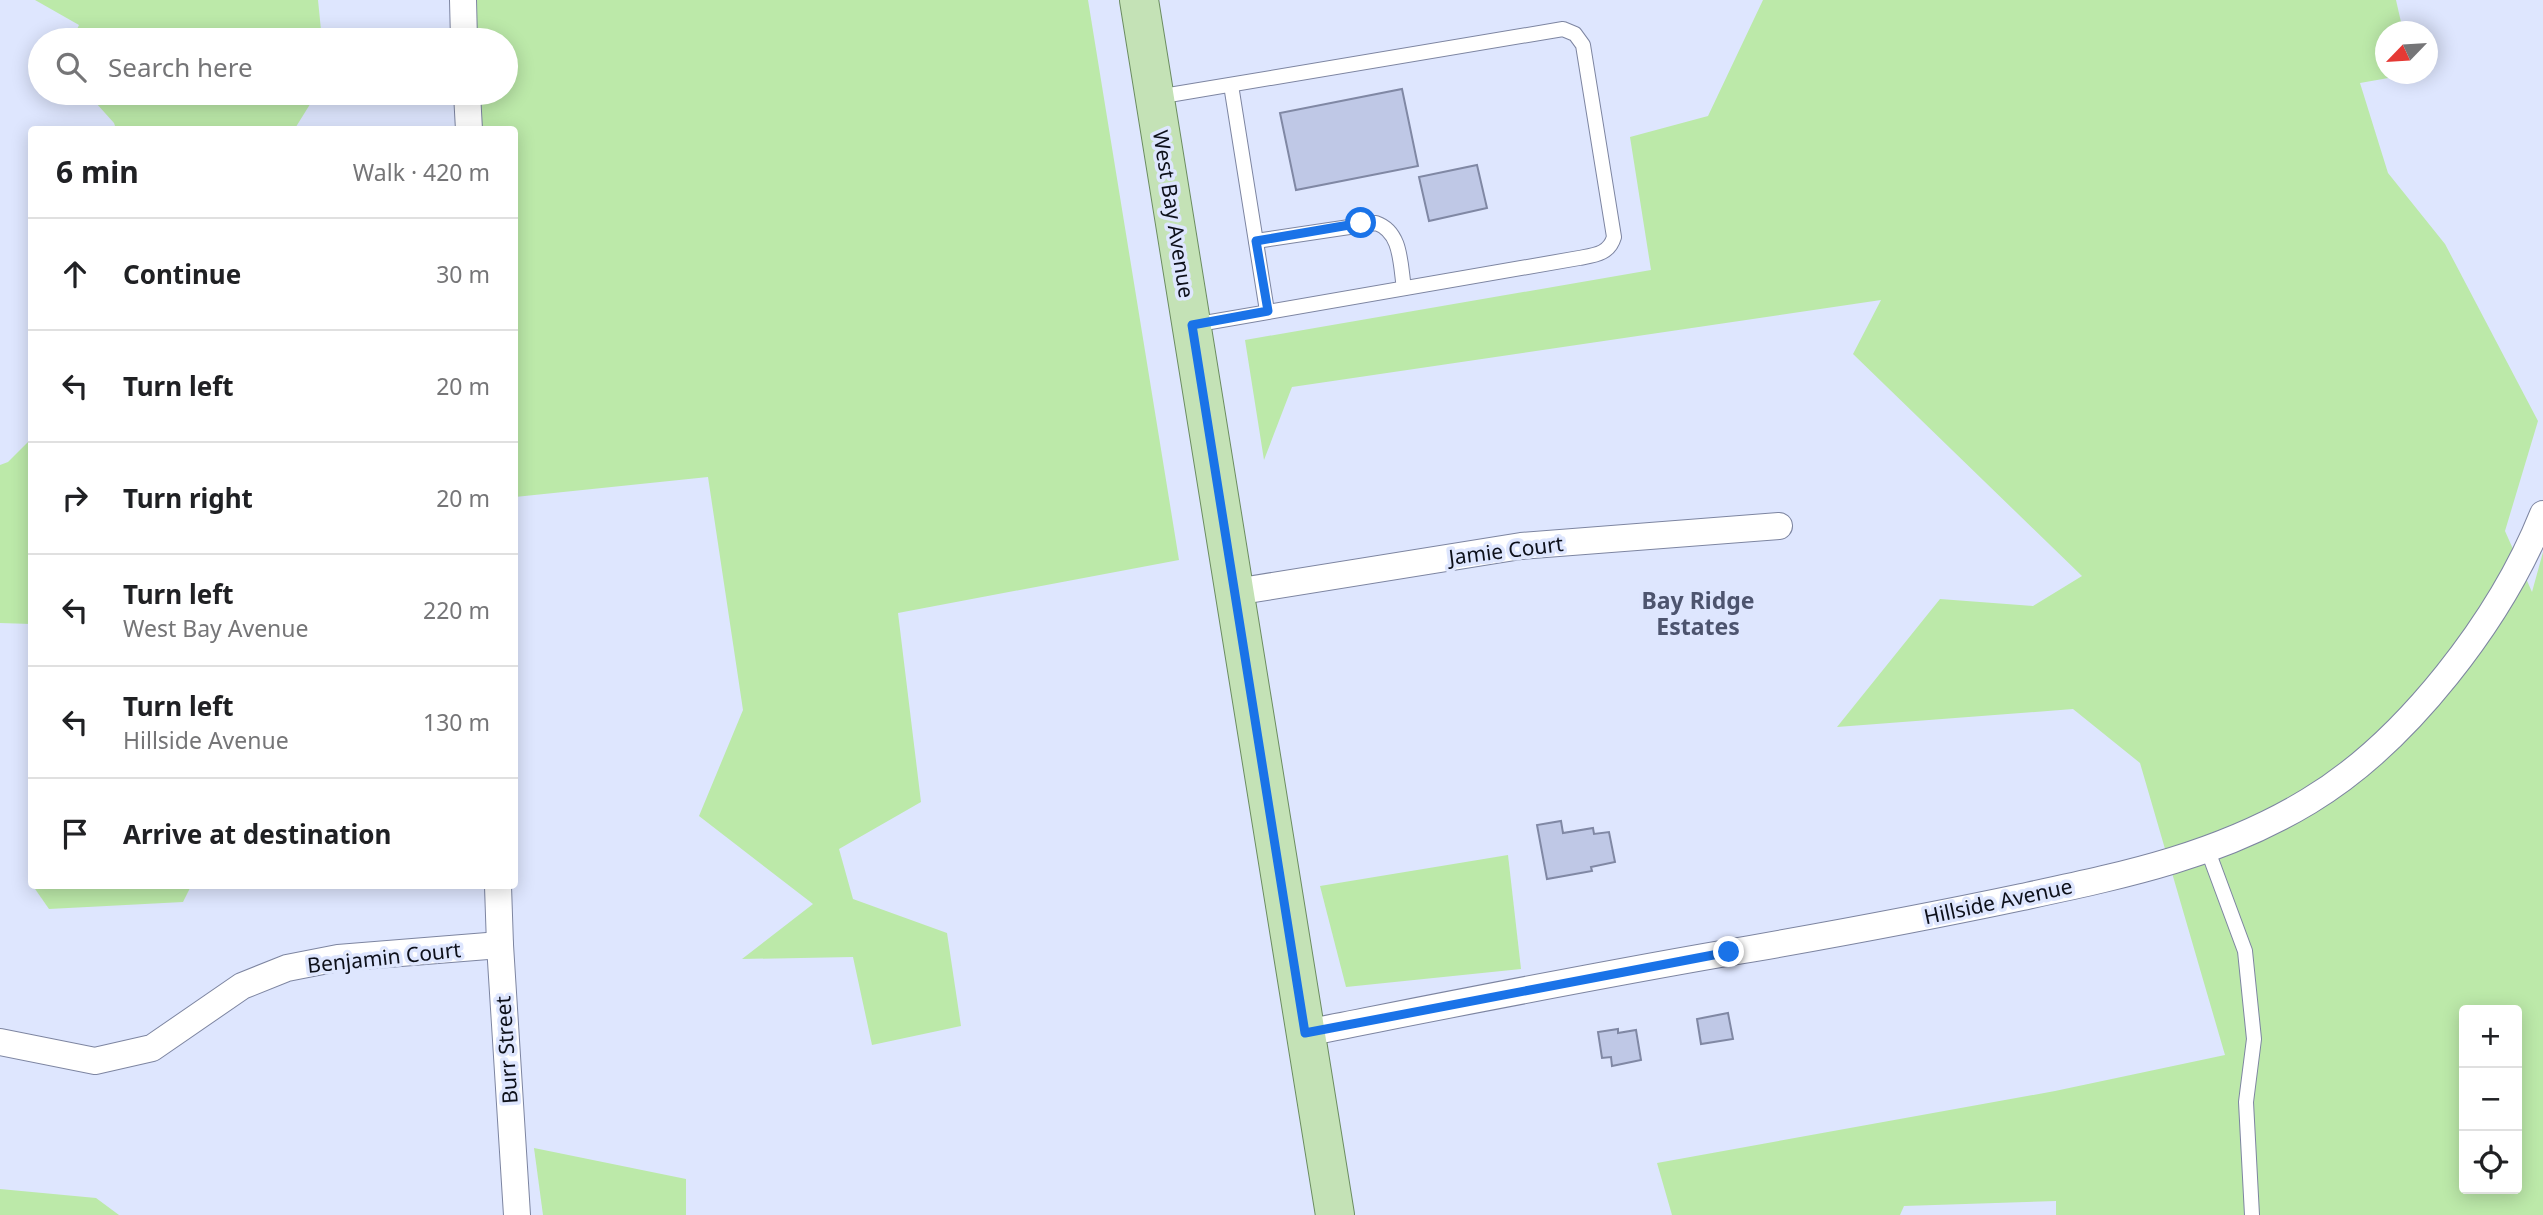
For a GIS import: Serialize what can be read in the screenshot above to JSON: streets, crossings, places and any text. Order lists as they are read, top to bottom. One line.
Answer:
{"streets":{"main road":["West Bay Avenue"],"street":["Jamie Court","Hillside Avenue","Benjamin Court","Burr Street"]},"crossings":[["West Bay Avenue","Jamie Court"],["West Bay Avenue","Hillside Avenue"],["Benjamin Court","Burr Street"]],"districts":["Bay Ridge Estates"],"north":"bottom left","page":{"search":"Search here","heading":["6 min","Walk · 420 m"],"list":[["Continue","30 m"],["Turn left","20 m"],["Turn right","20 m"],["Turn left","West Bay Avenue","220 m"],["Turn left","Hillside Avenue","130 m"],"Arrive at destination"],"map_buttons":["+","−"]}}
